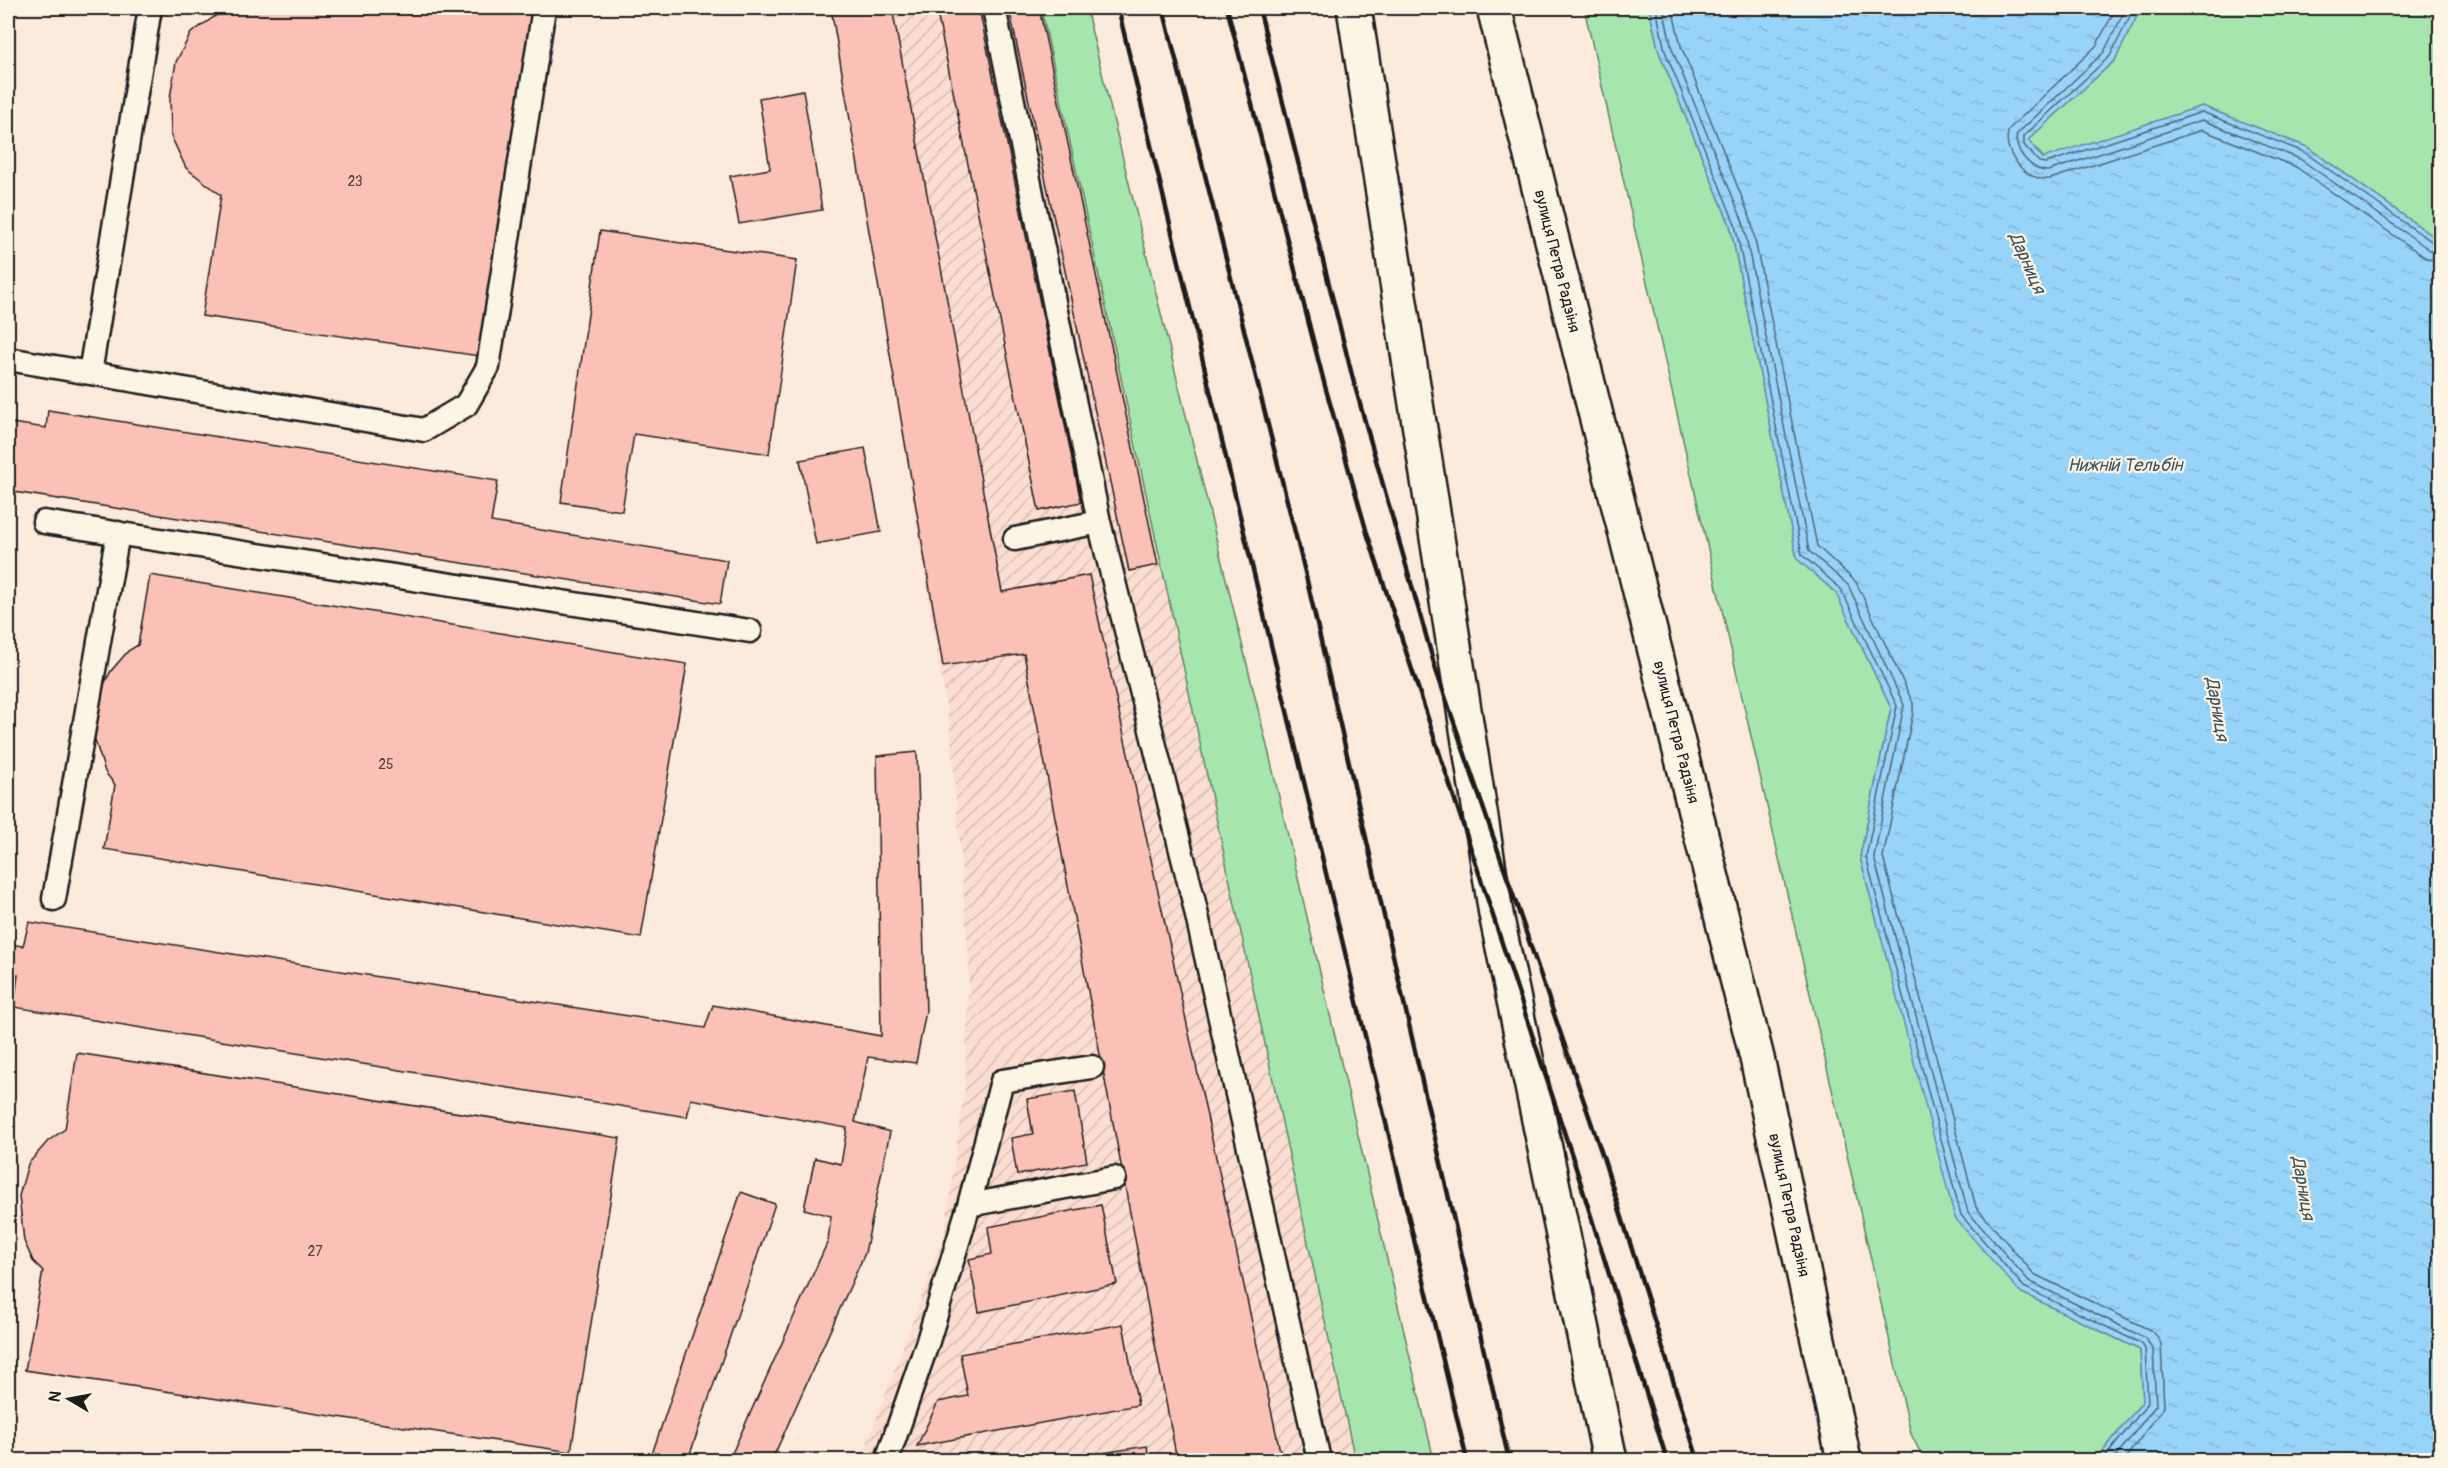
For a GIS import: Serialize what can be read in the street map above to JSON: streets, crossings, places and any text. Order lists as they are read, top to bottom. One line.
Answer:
{"streets":{"main road":["вулиця Петра Радзіня"]},"water":["Дарниця","Нижній Тельбін"],"house_numbers":["23","25","27"],"north":"left"}
